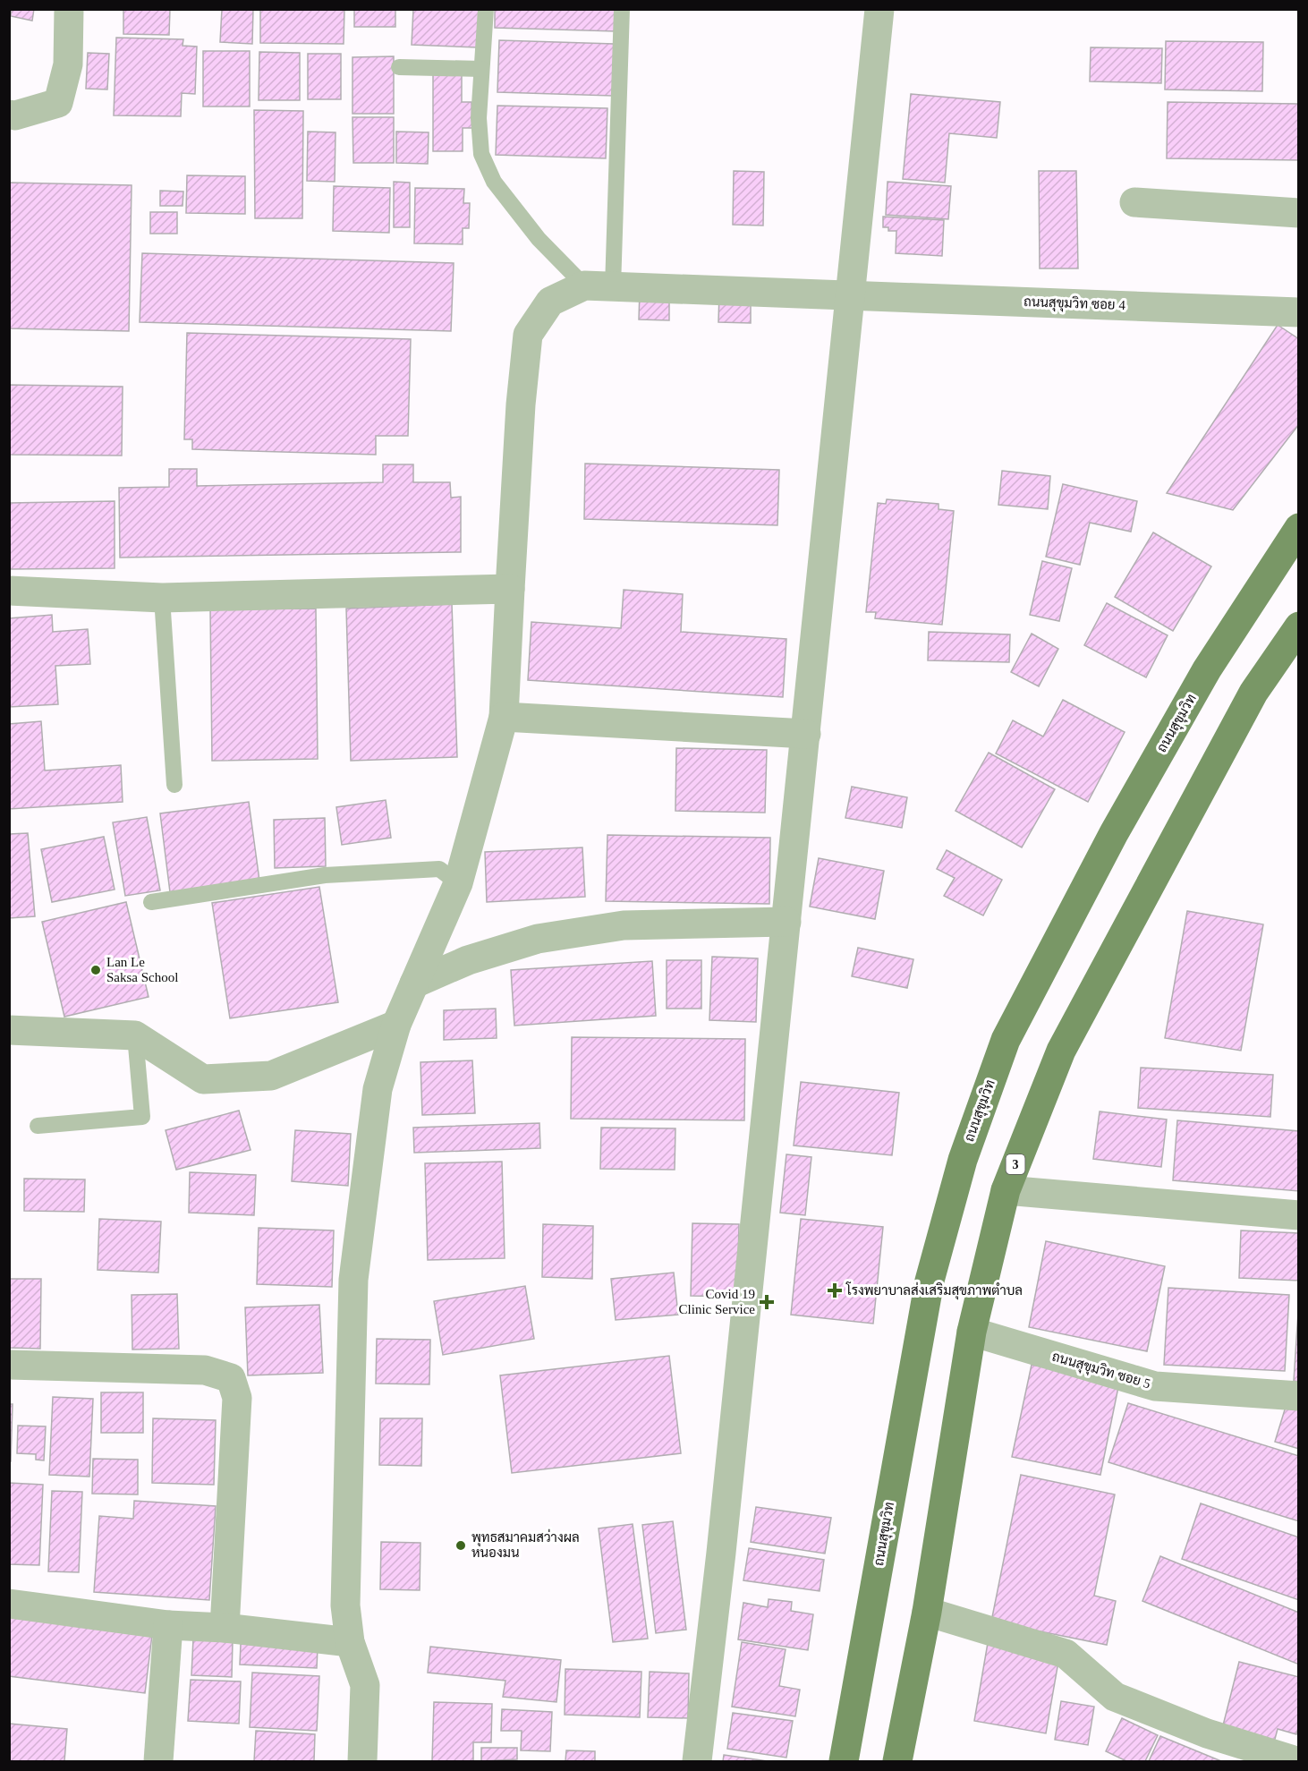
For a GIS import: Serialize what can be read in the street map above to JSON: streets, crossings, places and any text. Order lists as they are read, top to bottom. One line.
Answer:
{"streets":{"main road":["ถนนสุขุมวิท","3"],"street":["ถนนสุขุมวิท ซอย 4","ถนนสุขุมวิท ซอย 5"]},"crossings":[["3","ถนนสุขุมวิท ซอย 5"]],"places":{"other":["Lan Le Saksa School","พุทธสมาคมสว่างผล หนองมน"],"health":["โรงพยาบาลส่งเสริมสุขภาพตำบล","Covid 19 Clinic Service"]}}
